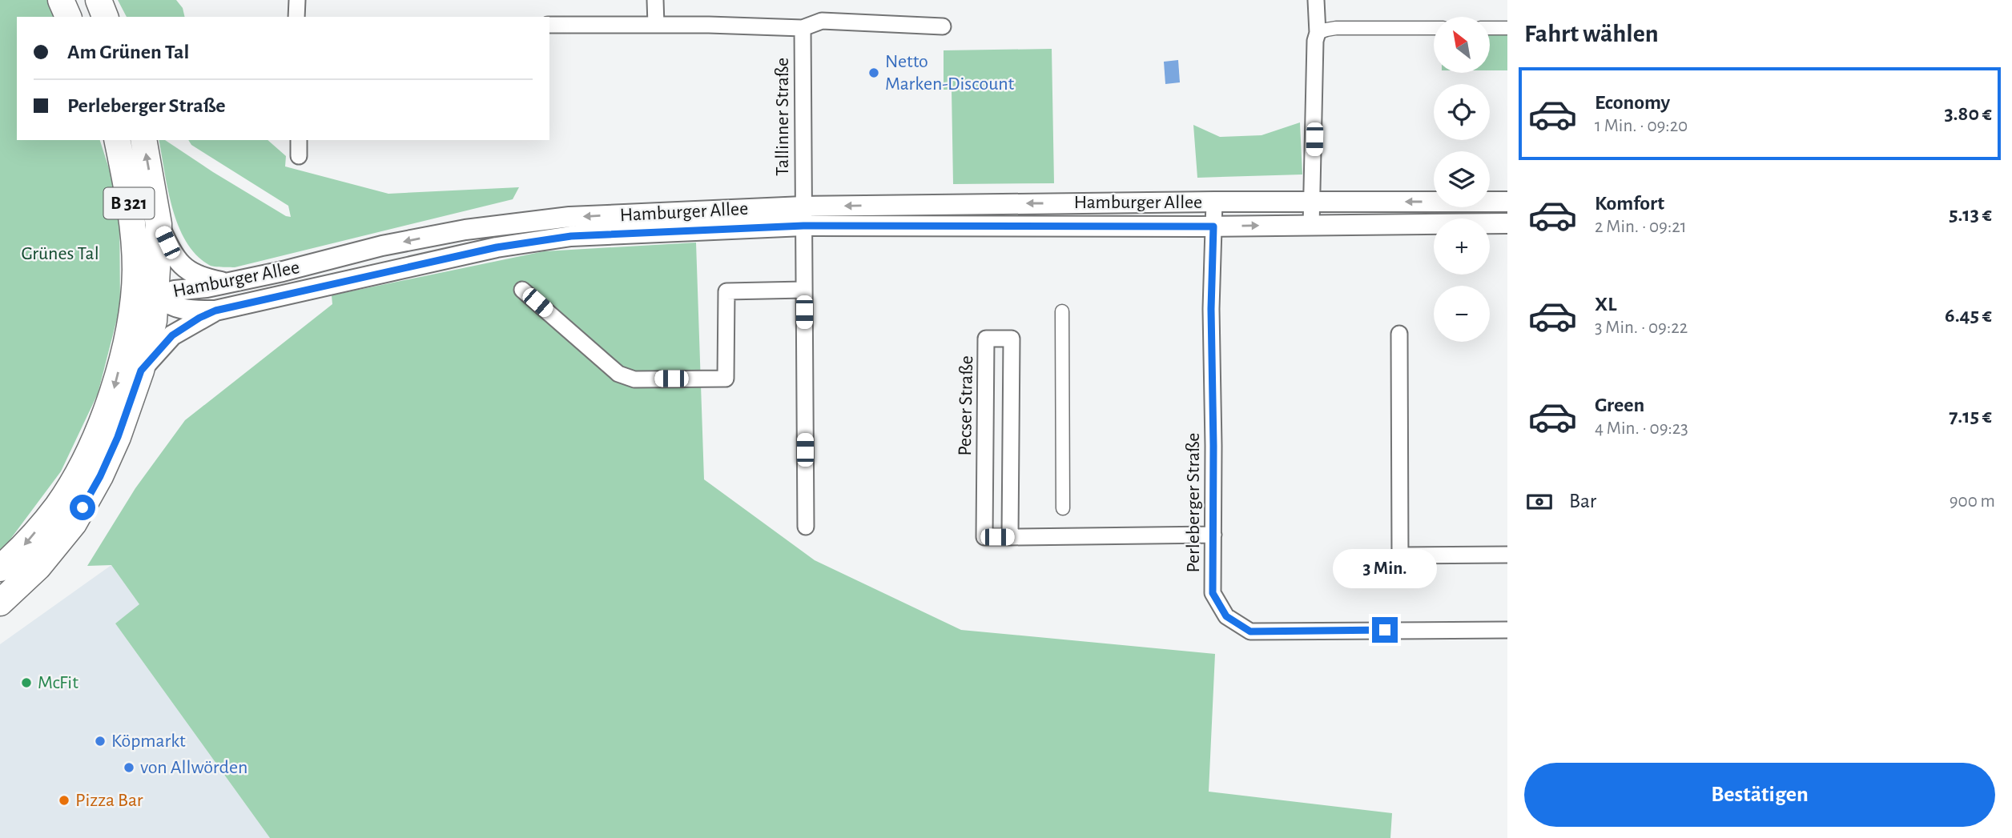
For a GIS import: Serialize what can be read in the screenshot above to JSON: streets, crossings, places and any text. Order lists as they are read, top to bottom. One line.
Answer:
{"streets":{"main road":["B 321"],"street":["Tallinner Straße","Hamburger Allee","Pecser Straße","Perleberger Straße"]},"crossings":[["Tallinner Straße","Hamburger Allee"],["Hamburger Allee","B 321"],["Hamburger Allee","Perleberger Straße"],["Pecser Straße","Perleberger Straße"]],"parks":["Grünes Tal"],"places":["Netto Marken-Discount","McFit","Köpmarkt","von Allwörden","Pizza Bar"],"north":"top left","page":{"heading":"Fahrt wählen","map_buttons":["+","−"],"banner":["Am Grünen Tal","Perleberger Straße"],"list":[{"name":"Economy","note":"1 Min. · 09:20","value":"3.80 €"},{"name":"Komfort","note":"2 Min. · 09:21","value":"5.13 €"},{"name":"XL","note":"3 Min. · 09:22","value":"6.45 €"},{"name":"Green","note":"4 Min. · 09:23","value":"7.15 €"}],"pay":["Bar","900 m"],"bubble":"3 Min.","buttons":"Bestätigen"}}
